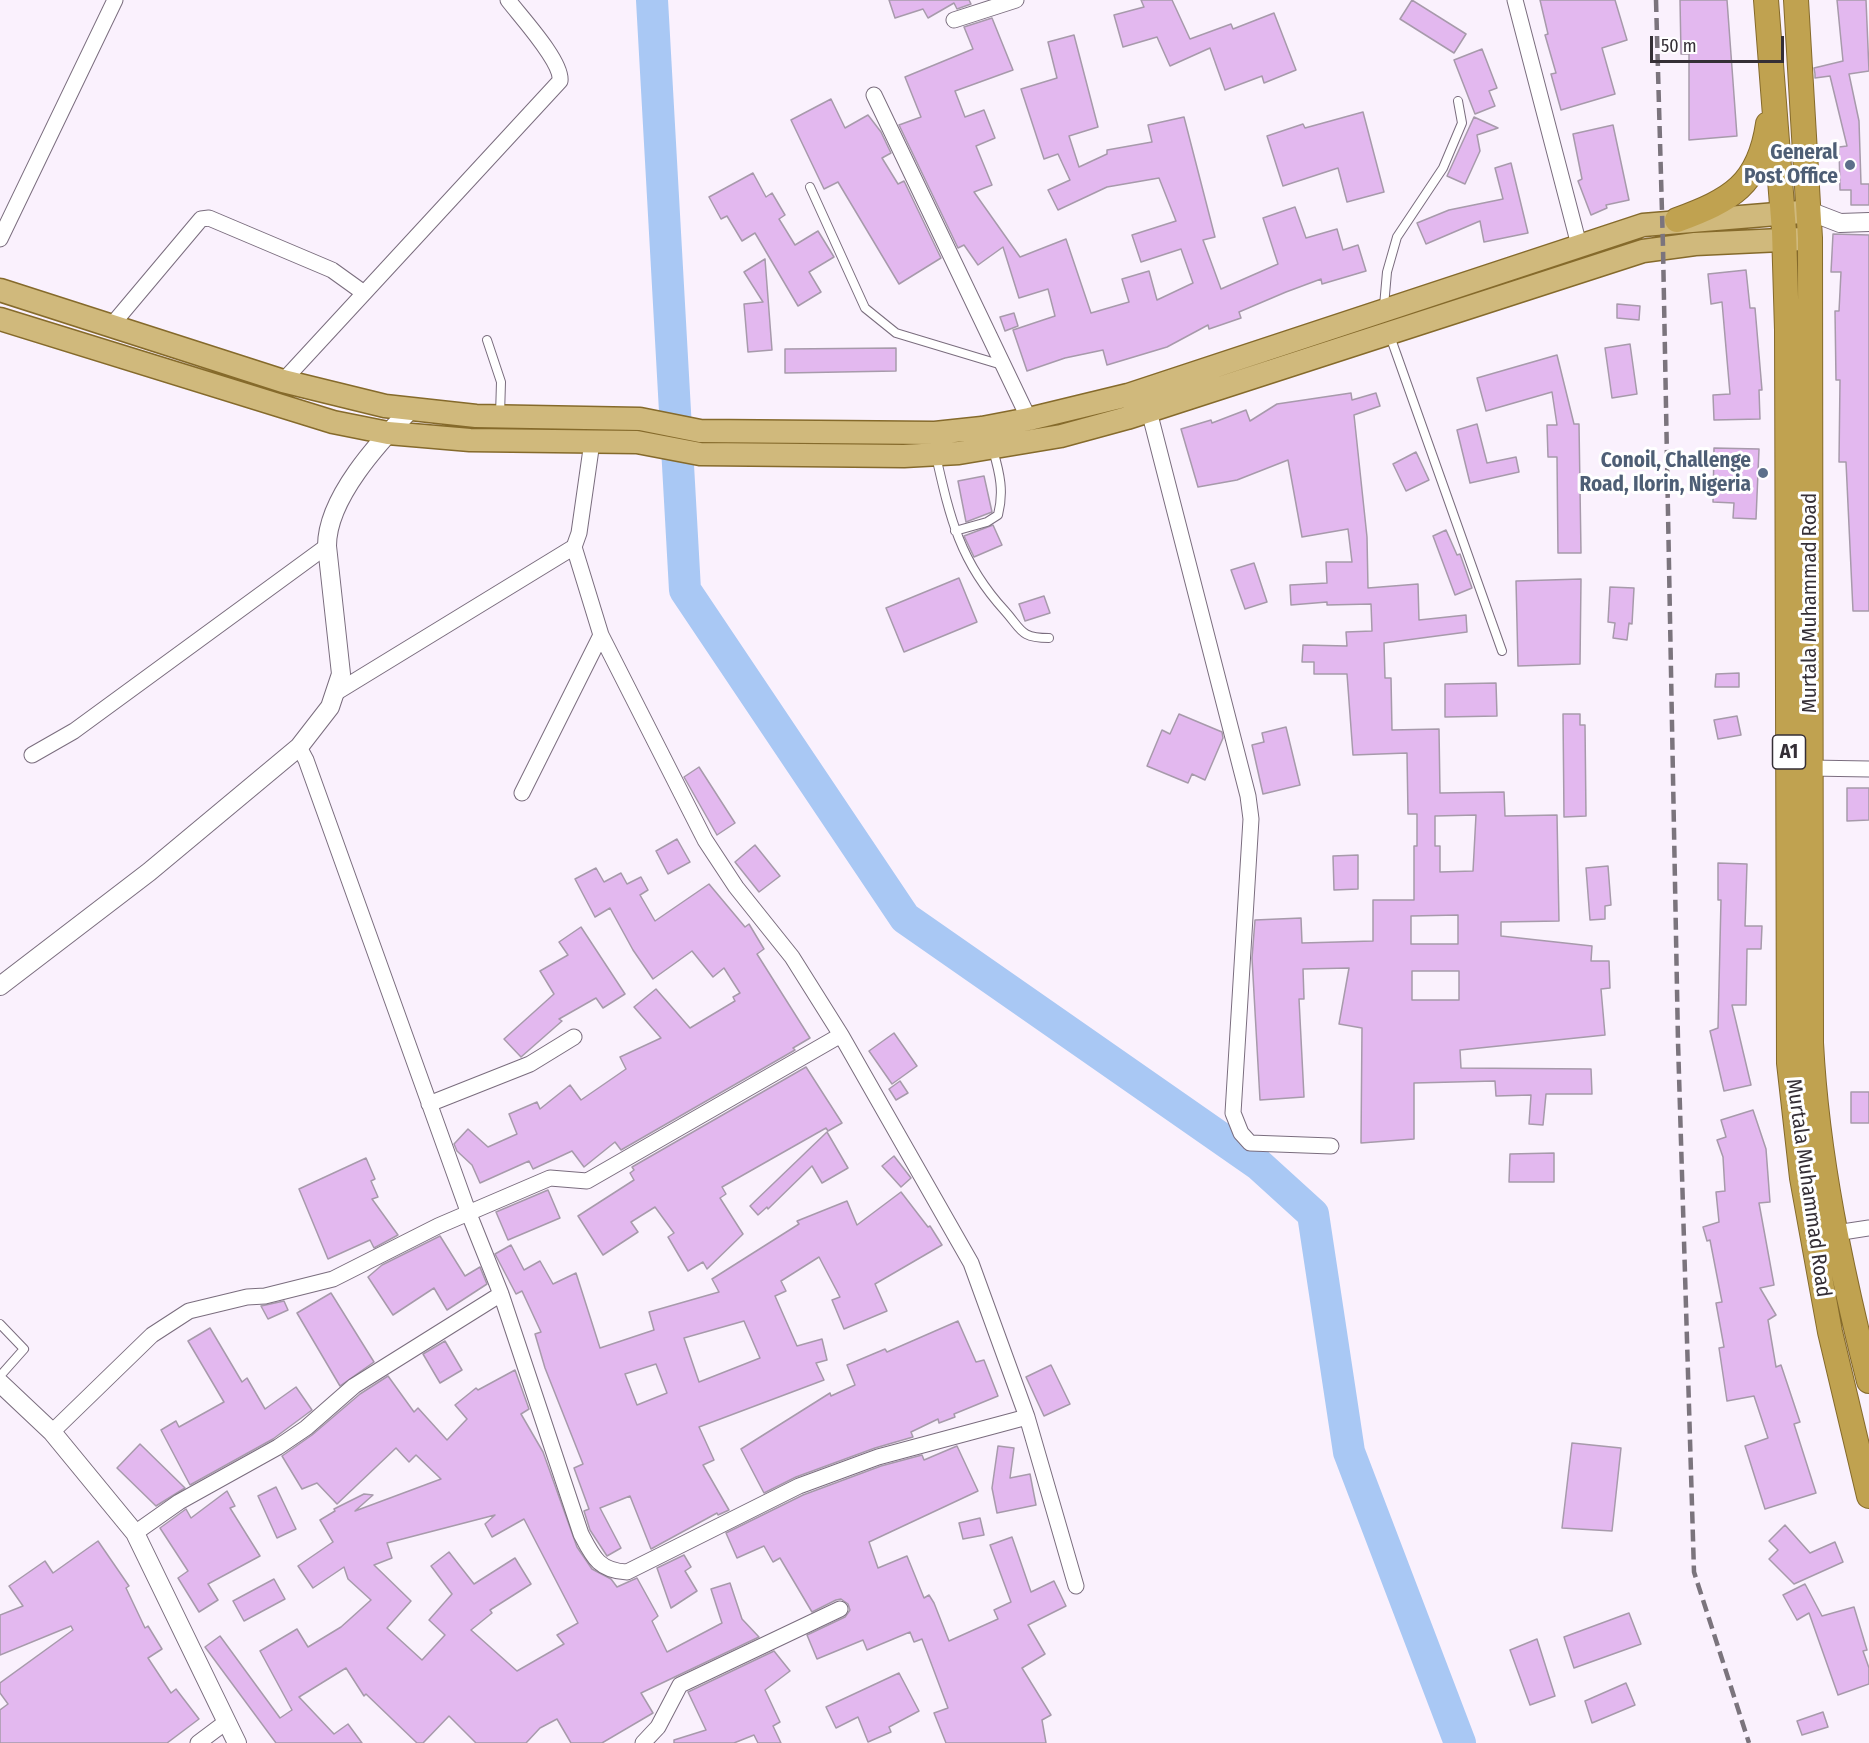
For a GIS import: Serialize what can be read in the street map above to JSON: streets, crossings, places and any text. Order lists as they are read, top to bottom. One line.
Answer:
{"streets":{"highway":["Murtala Muhammad Road","A1"]},"places":["General Post Office","Conoil, Challenge Road, Ilorin, Nigeria"],"scale_bar":"50 m"}
